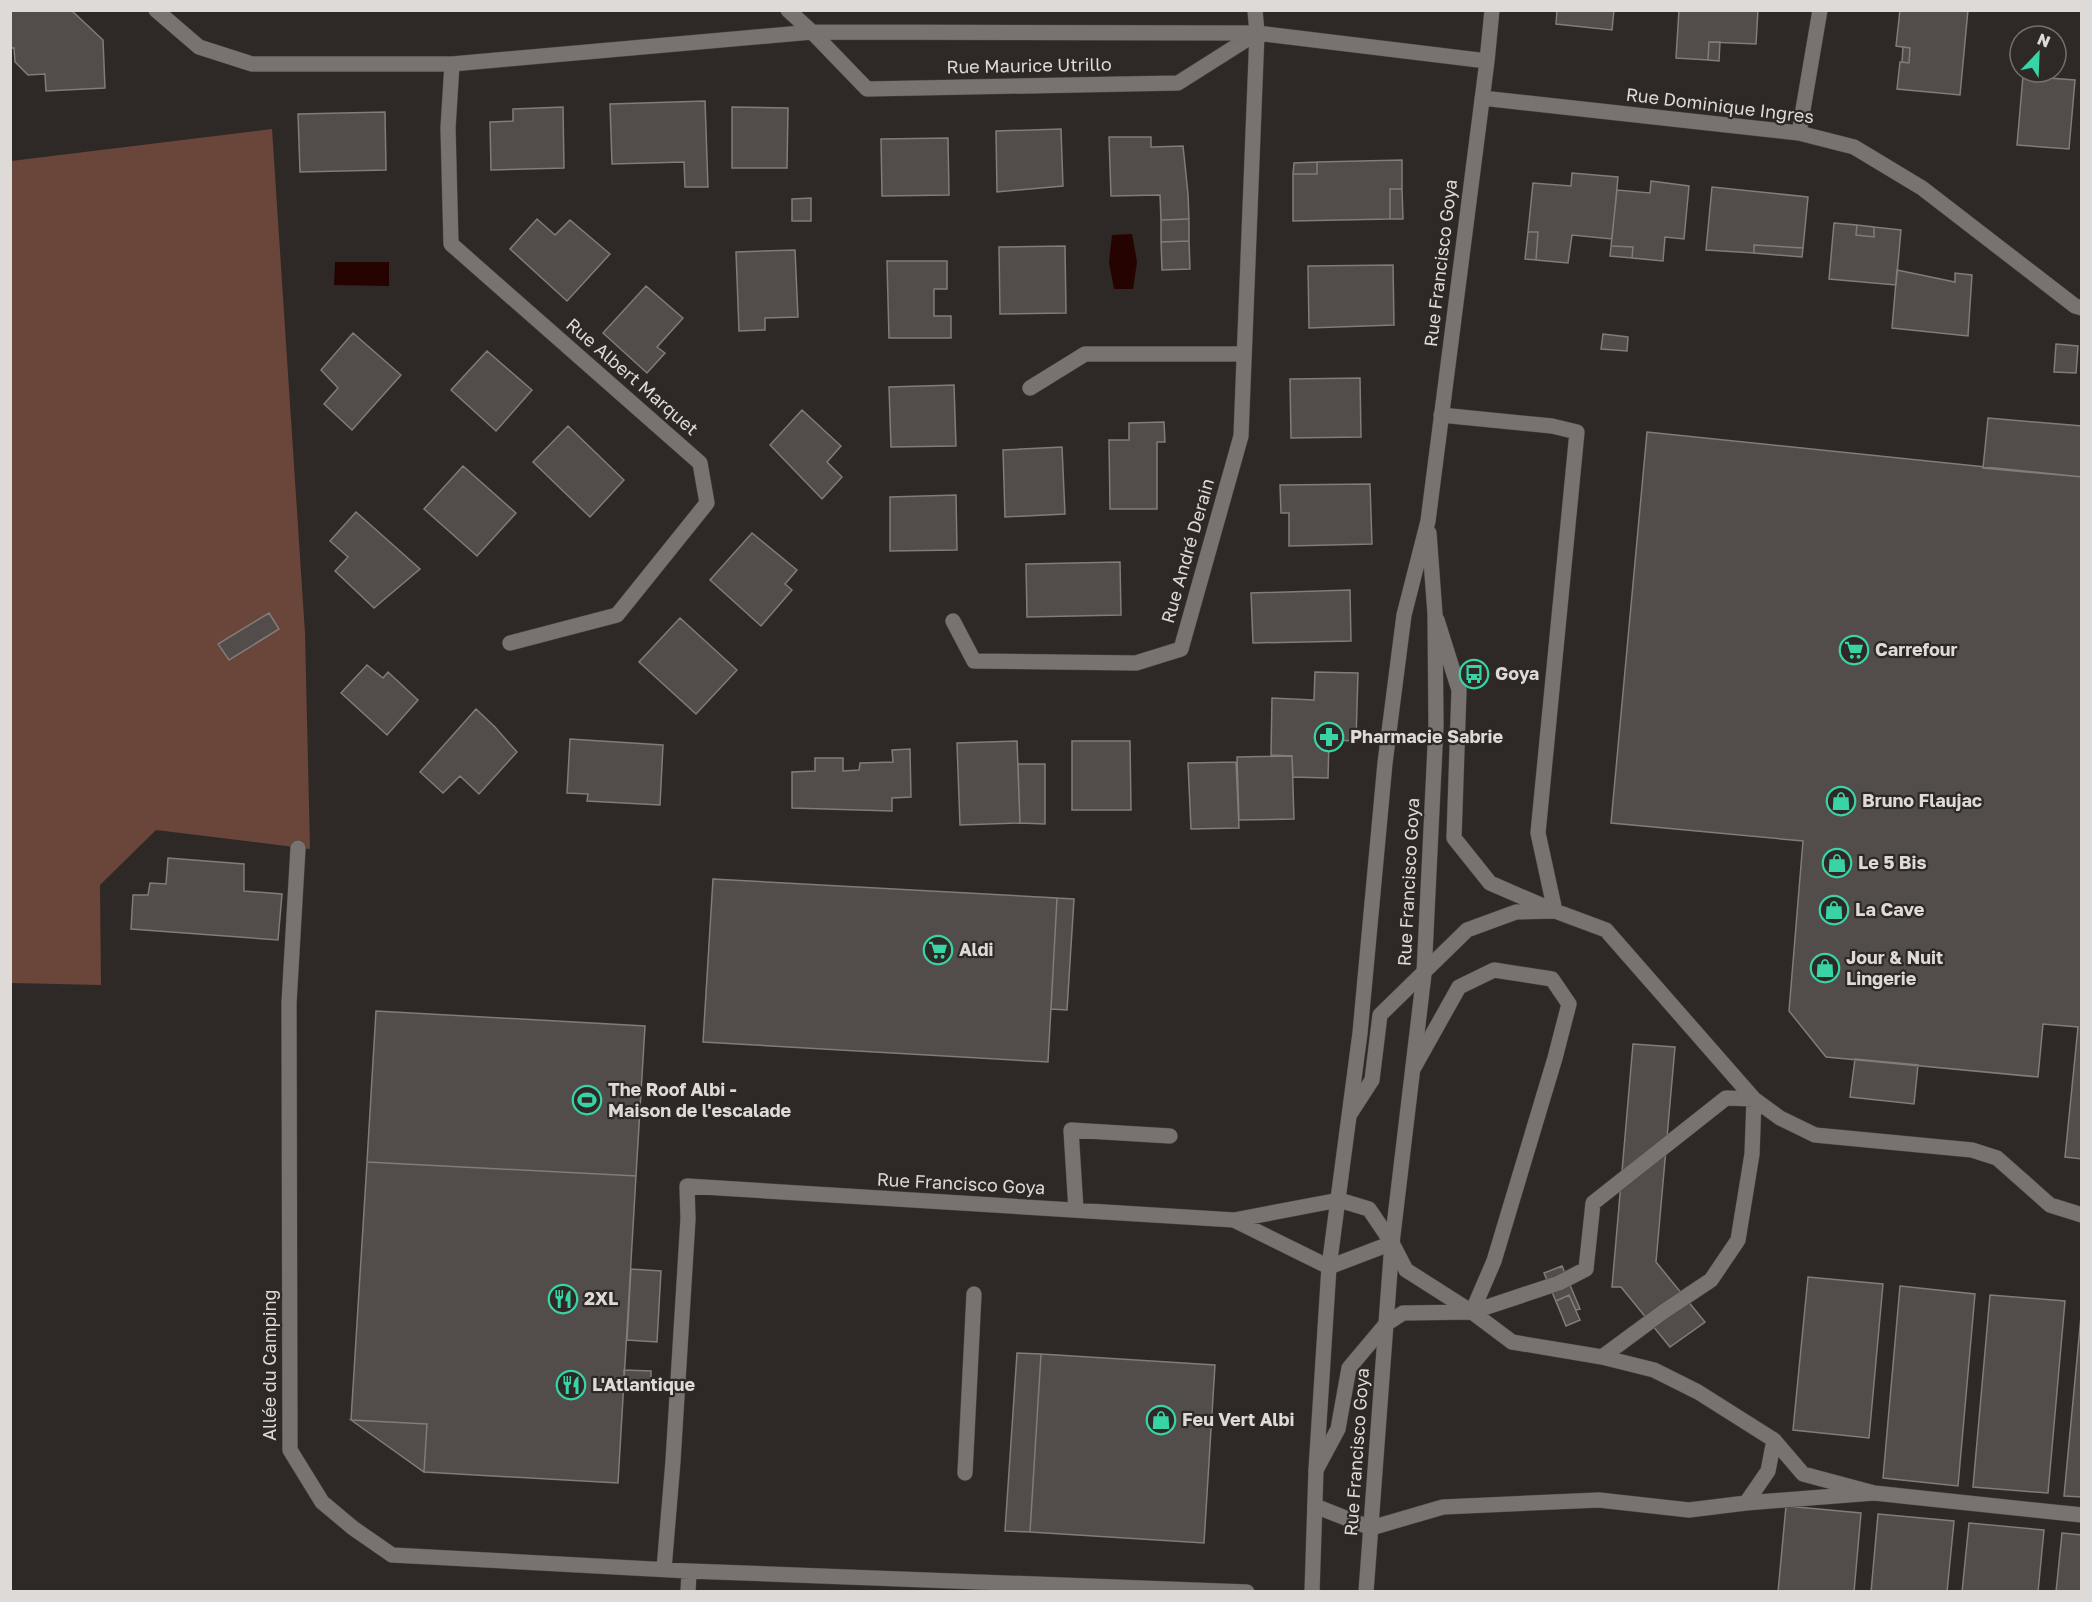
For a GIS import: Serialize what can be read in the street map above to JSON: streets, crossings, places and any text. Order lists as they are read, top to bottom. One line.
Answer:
{"streets":{"street":["Rue Maurice Utrillo","Rue Dominique Ingres","Rue Francisco Goya","Rue Albert Marquet","Rue André Derain","Allée du Camping"]},"crossings":[["Rue Maurice Utrillo","Rue Francisco Goya"],["Rue Maurice Utrillo","Rue Albert Marquet"],["Rue Maurice Utrillo","Rue André Derain"],["Rue Dominique Ingres","Rue Francisco Goya"],["Rue Francisco Goya","Allée du Camping"]],"places":{"supermarket":["Carrefour","Aldi"],"bus stop":["Goya"],"pharmacy":["Pharmacie Sabrie"],"shop":["Bruno Flaujac","Le 5 Bis","La Cave","Jour & Nuit Lingerie","Feu Vert Albi"],"sports":["The Roof Albi - Maison de l'escalade"],"restaurant":["2XL","L'Atlantique"]},"north":"top right"}
